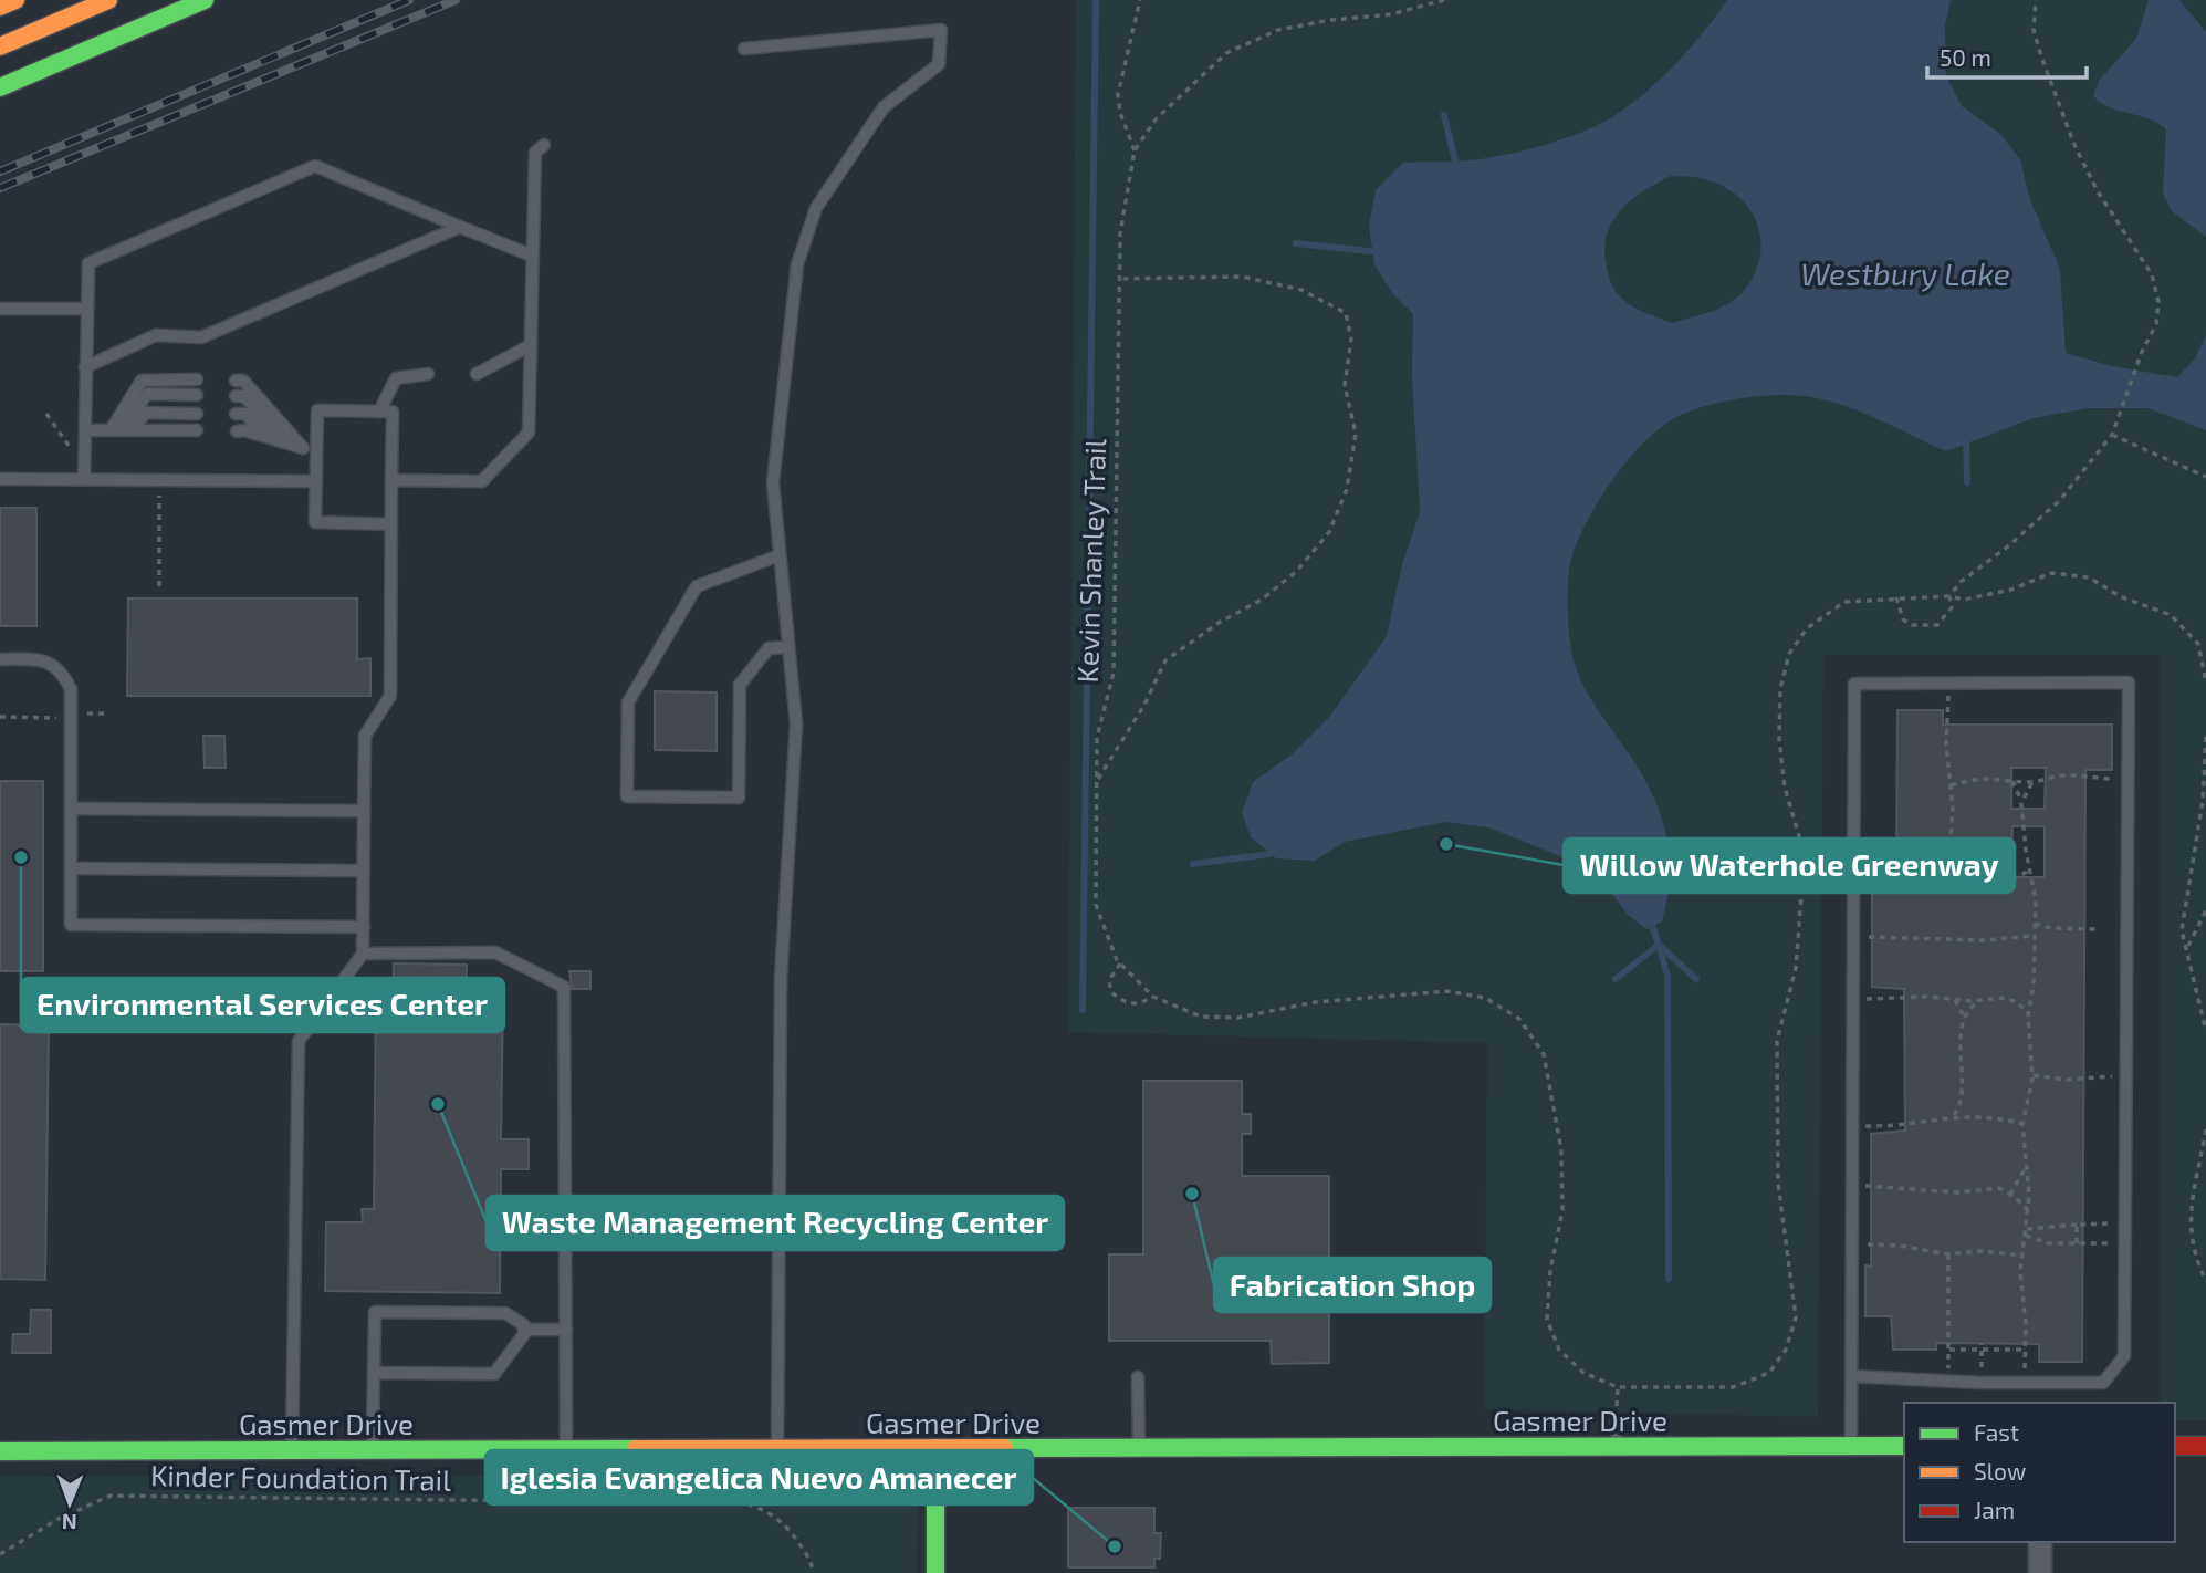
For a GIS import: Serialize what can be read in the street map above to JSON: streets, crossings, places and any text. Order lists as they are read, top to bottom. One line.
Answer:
{"streets":{"main road":["Gasmer Drive"],"path":["Kevin Shanley Trail","Kinder Foundation Trail"]},"water":["Westbury Lake"],"places":["Willow Waterhole Greenway","Environmental Services Center","Waste Management Recycling Center","Fabrication Shop","Iglesia Evangelica Nuevo Amanecer"],"legend":["Fast","Slow","Jam"],"scale_bar":"50 m","north":"bottom"}
